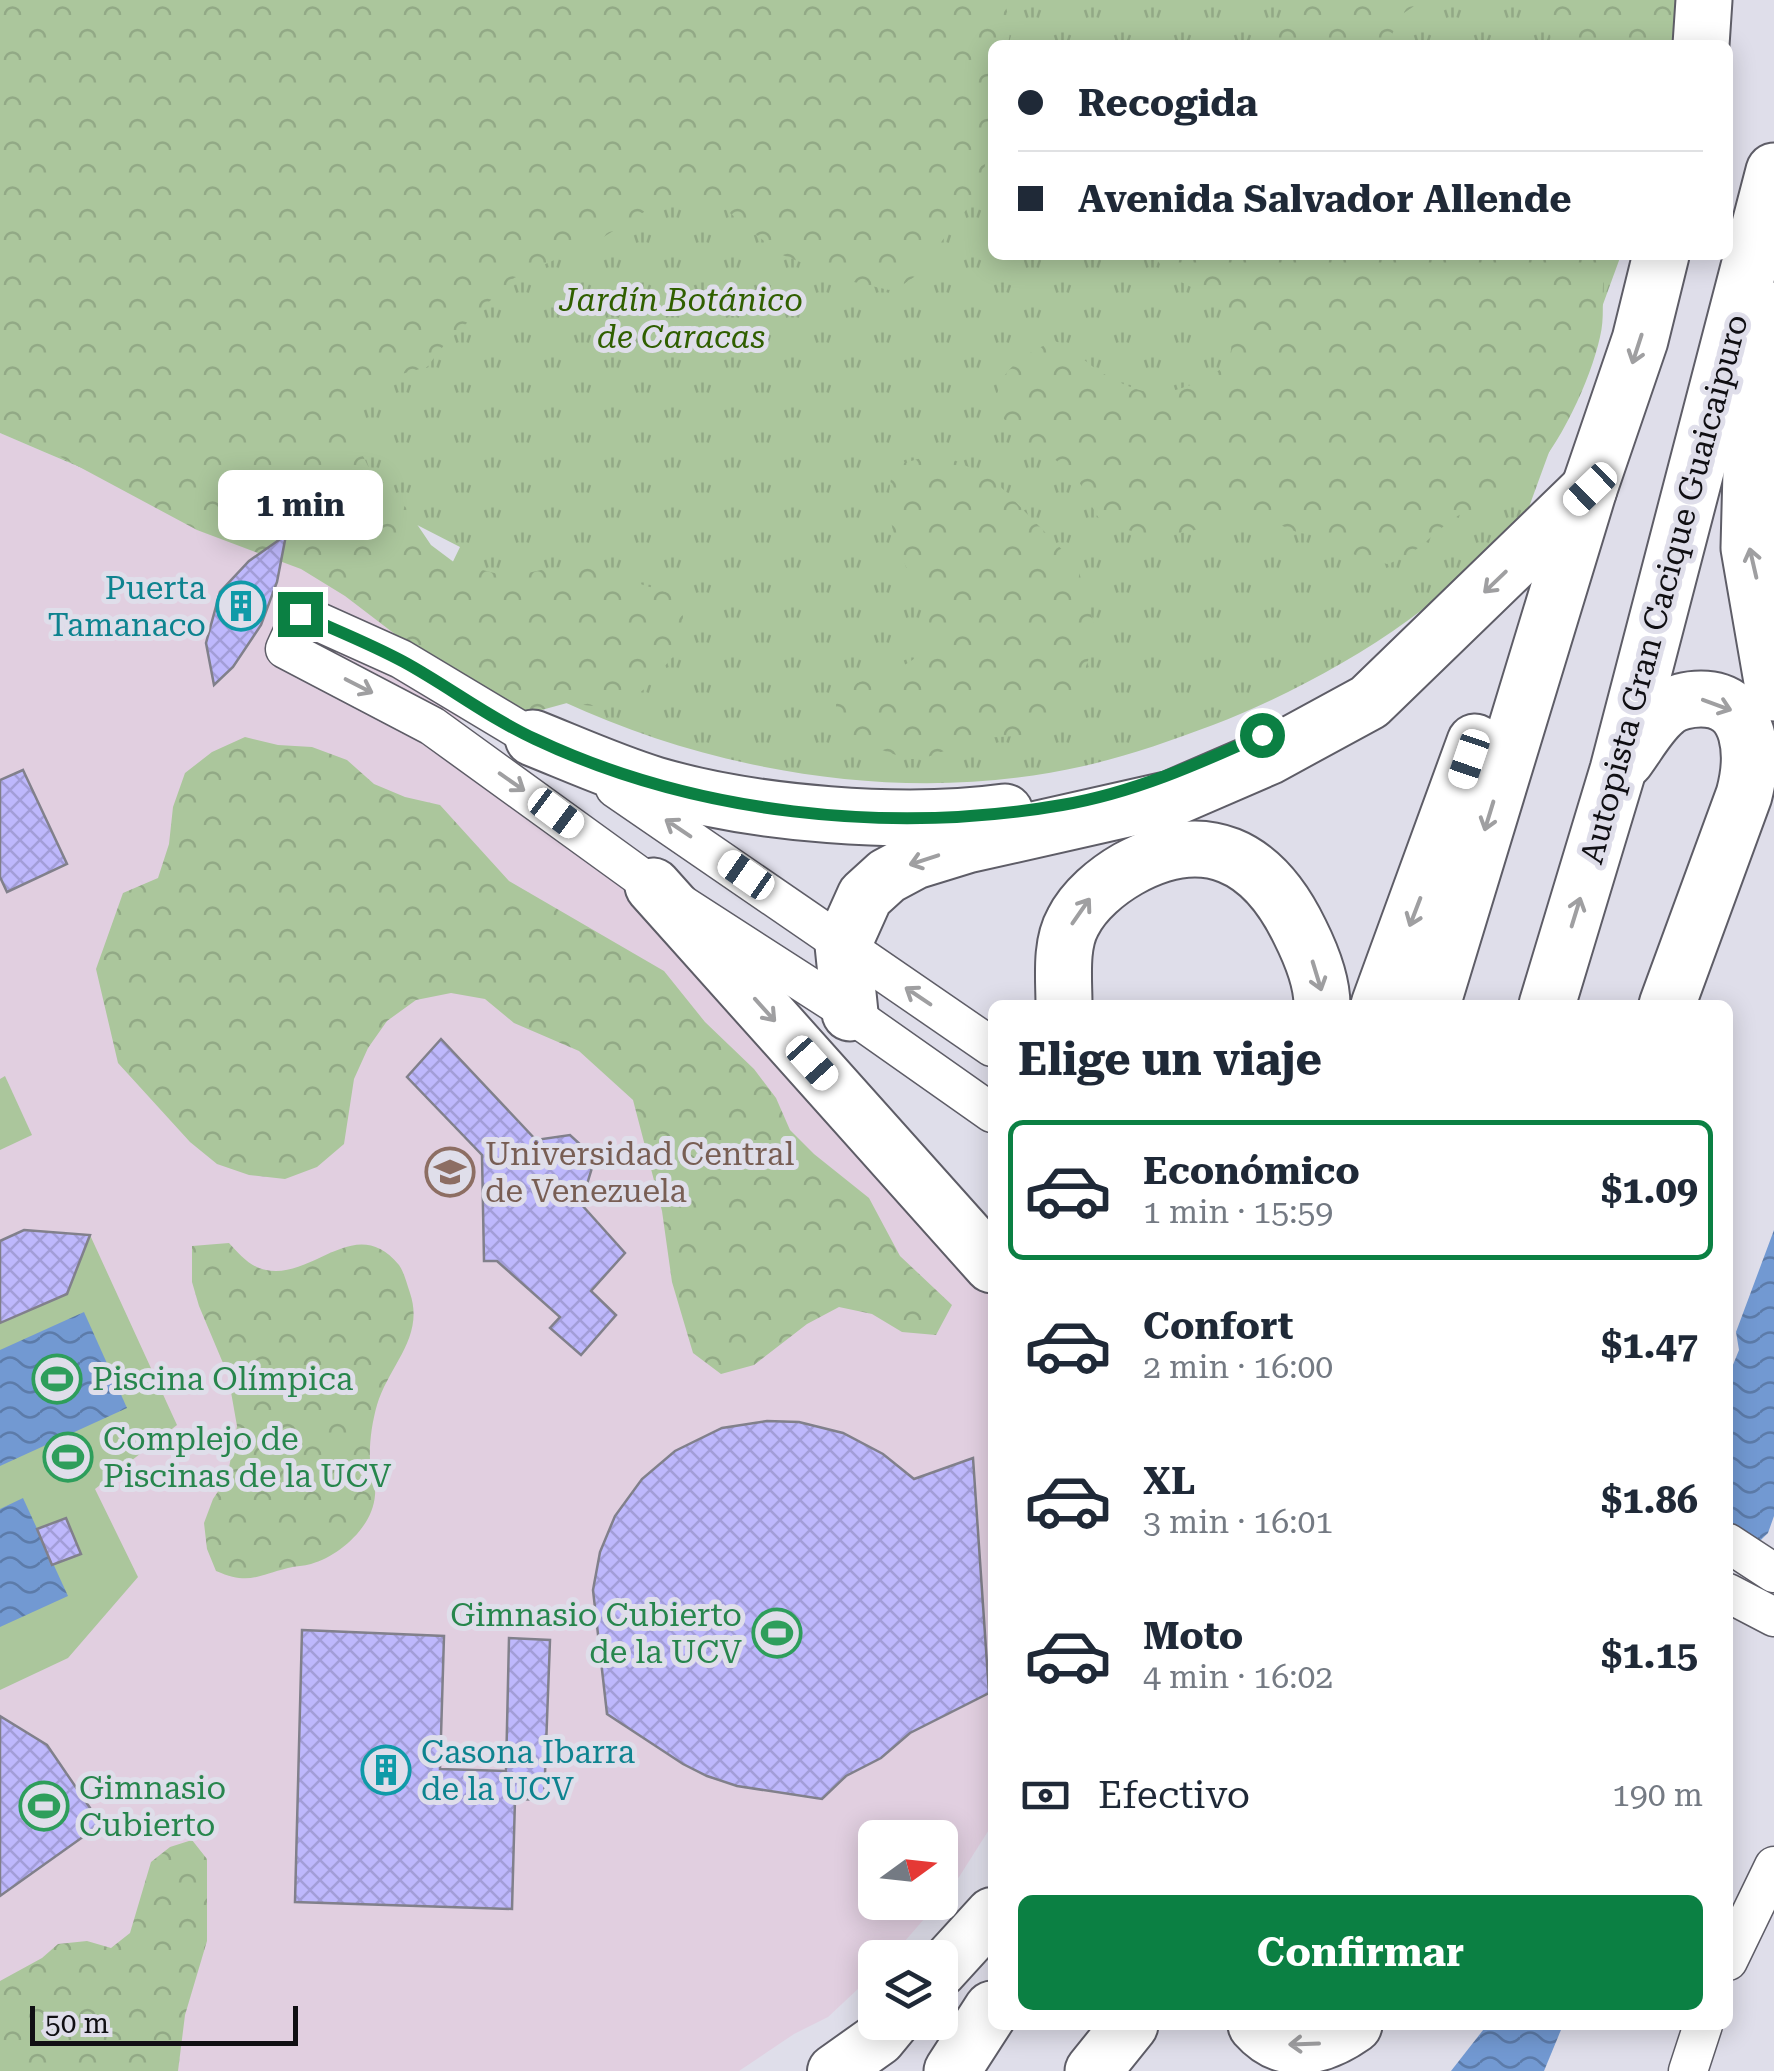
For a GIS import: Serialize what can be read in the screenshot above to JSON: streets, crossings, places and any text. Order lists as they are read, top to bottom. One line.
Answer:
{"streets":{"highway":["Autopista Gran Cacique Guaicaipuro"]},"parks":["Jardín Botánico de Caracas"],"places":{"building":["Puerta Tamanaco","Casona Ibarra de la UCV"],"school or university":["Universidad Central de Venezuela"],"sports":["Piscina Olímpica","Complejo de Piscinas de la UCV","Gimnasio Cubierto de la UCV","Gimnasio Cubierto"]},"scale_bar":"50 m","north":"right","page":{"banner":["Recogida","Avenida Salvador Allende"],"bubble":"1 min","heading":"Elige un viaje","list":[{"name":"Económico","note":"1 min · 15:59","value":"$1.09"},{"name":"Confort","note":"2 min · 16:00","value":"$1.47"},{"name":"XL","note":"3 min · 16:01","value":"$1.86"},{"name":"Moto","note":"4 min · 16:02","value":"$1.15"}],"pay":["Efectivo","190 m"],"buttons":"Confirmar","scale":"50 m"}}
